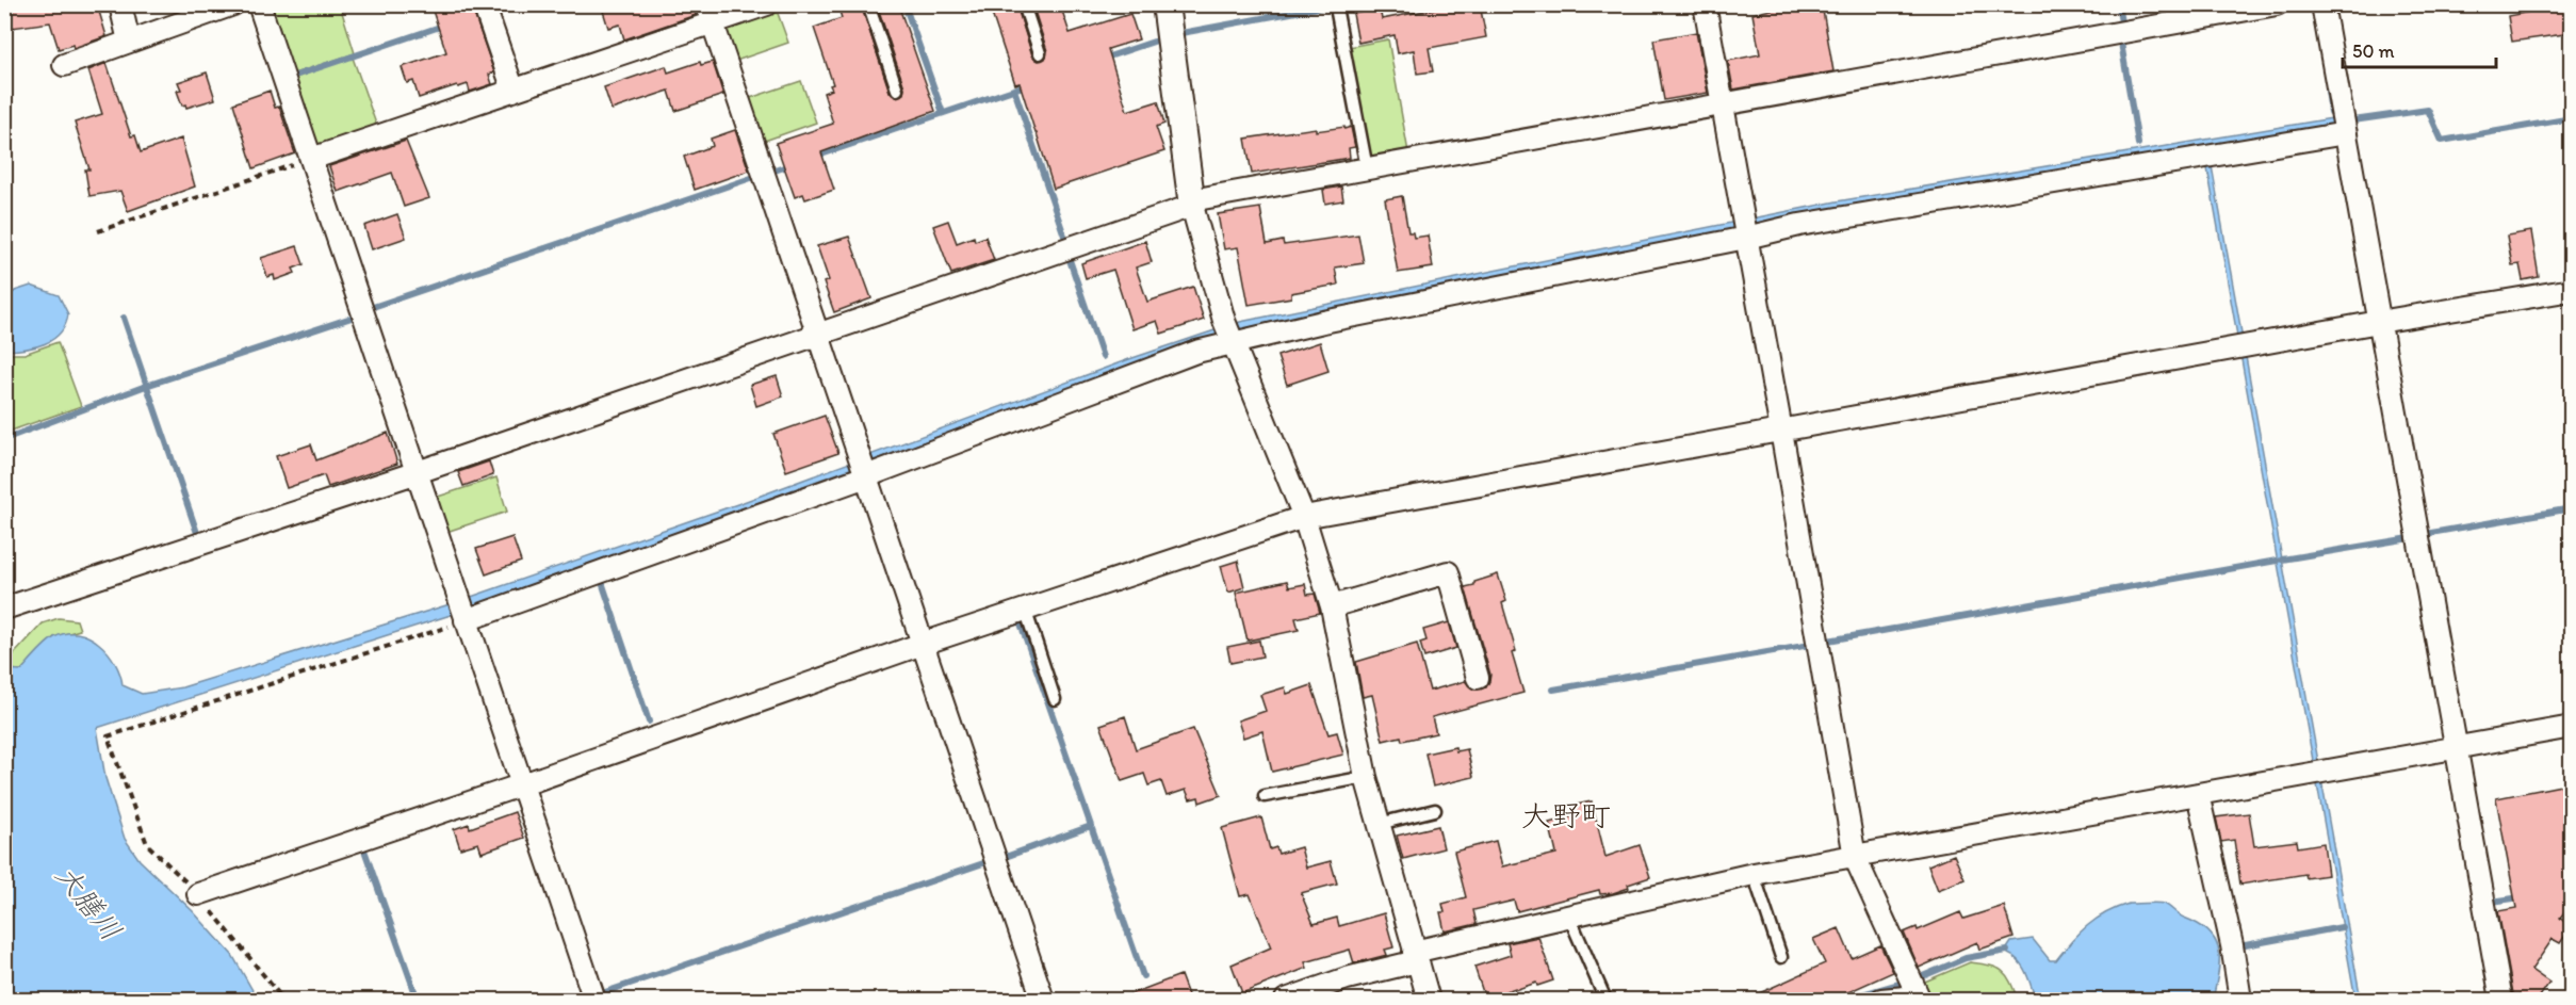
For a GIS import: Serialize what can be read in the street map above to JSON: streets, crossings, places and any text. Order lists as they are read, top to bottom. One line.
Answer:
{"districts":["大野町"],"water":["大膳川"],"scale_bar":"50 m"}
